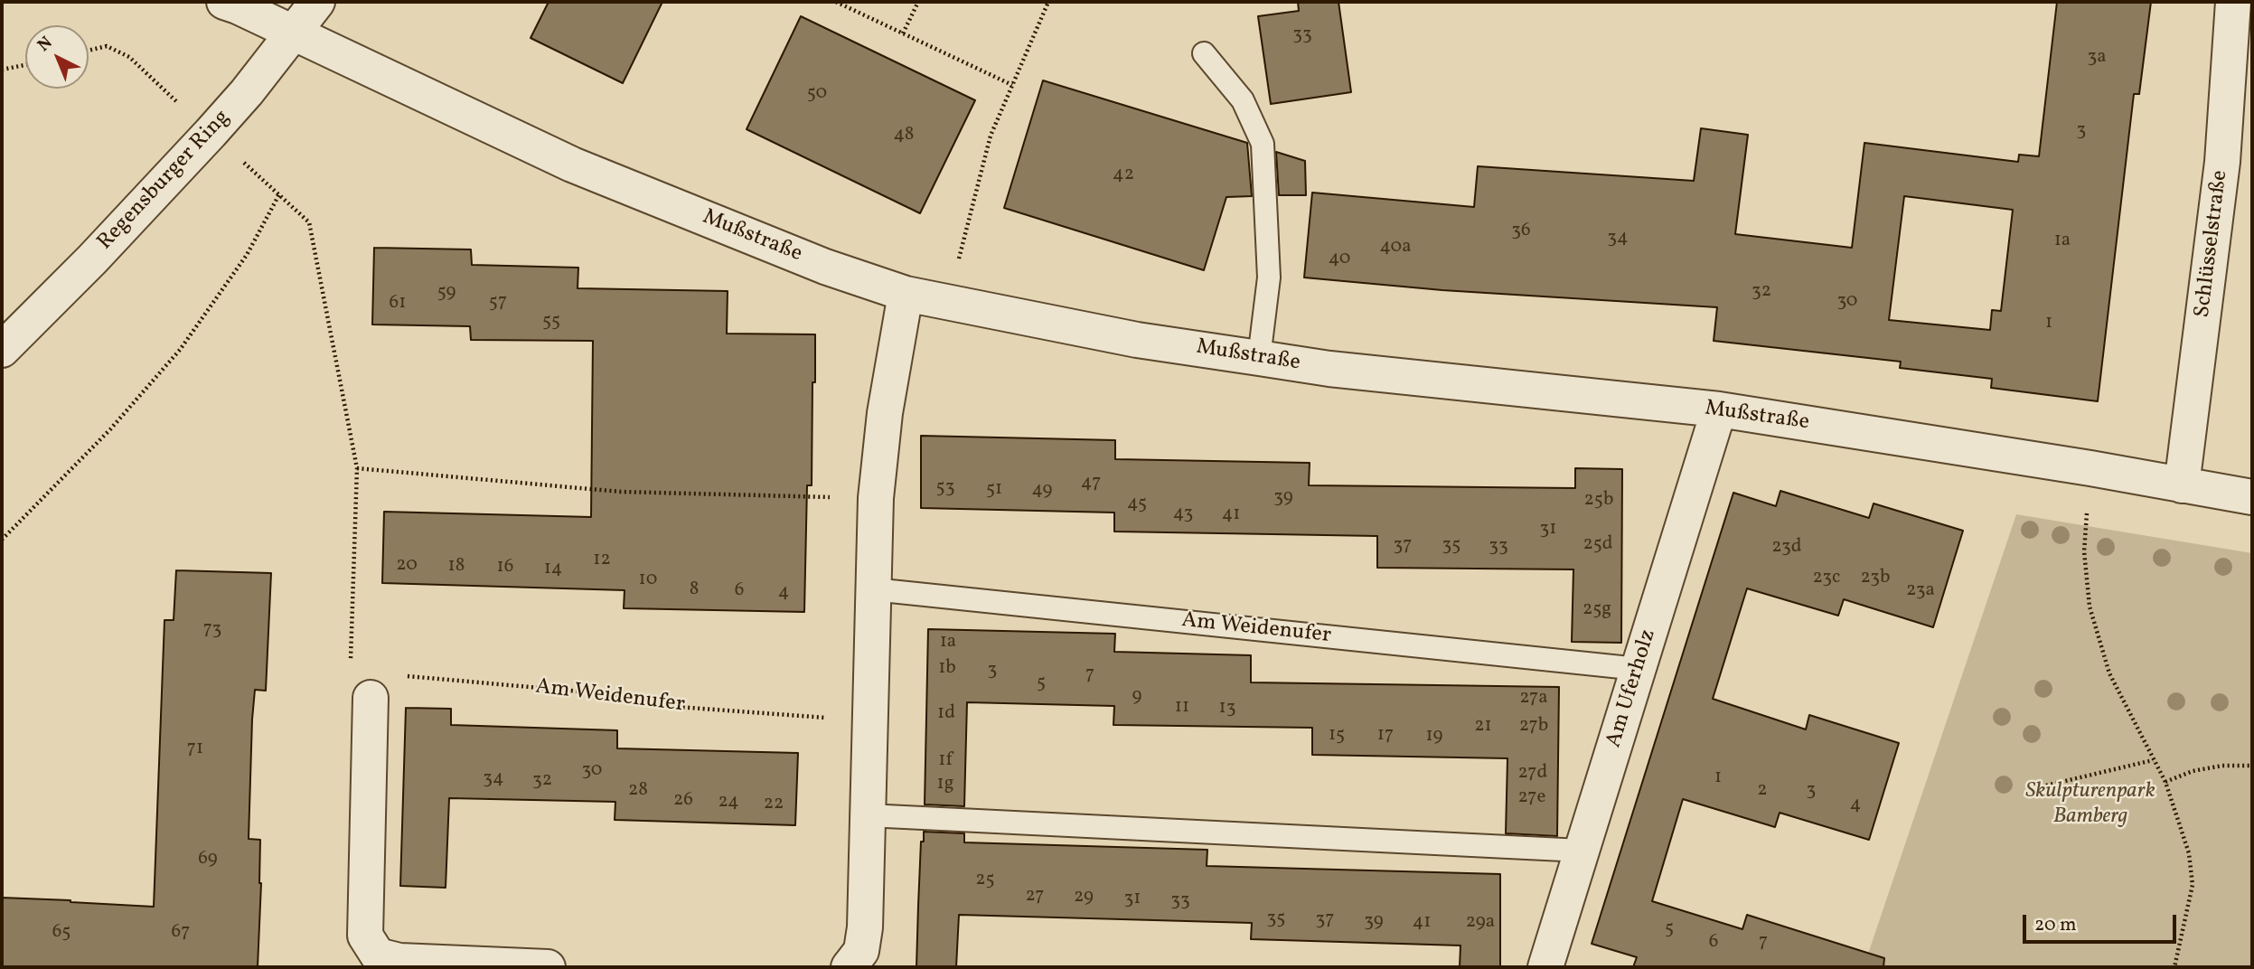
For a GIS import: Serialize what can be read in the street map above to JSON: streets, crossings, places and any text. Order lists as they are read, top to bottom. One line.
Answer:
{"streets":{"street":["Regensburger Ring","Mußstraße","Schlüsselstraße","Am Uferholz"],"lane":["Am Weidenufer"]},"crossings":[["Regensburger Ring","Mußstraße"],["Mußstraße","Schlüsselstraße"],["Mußstraße","Am Uferholz"],["Am Weidenufer","Am Uferholz"]],"parks":["Skulpturenpark Bamberg"],"house_numbers":["33","3a","50","3","48","42","36","34","1a","40a","40","32","59","30","57","61","55","1","47","53","51","49","39","25b","45","43","41","31","25d","37","35","33","23d","12","20","18","16","14","23c","23b","10","8","6","23a","4","25g","73","1a","1b","3","7","5","9","27a","11","13","1d","21","27b","15","17","19","71","1f","30","27d","1","34","32","1g","28","2","3","27e","26","24","22","4","69","25","27","29","31","33","35","37","39","41","29a","5","65","67","6","7"],"scale_bar":"20 m","north":"top left"}
